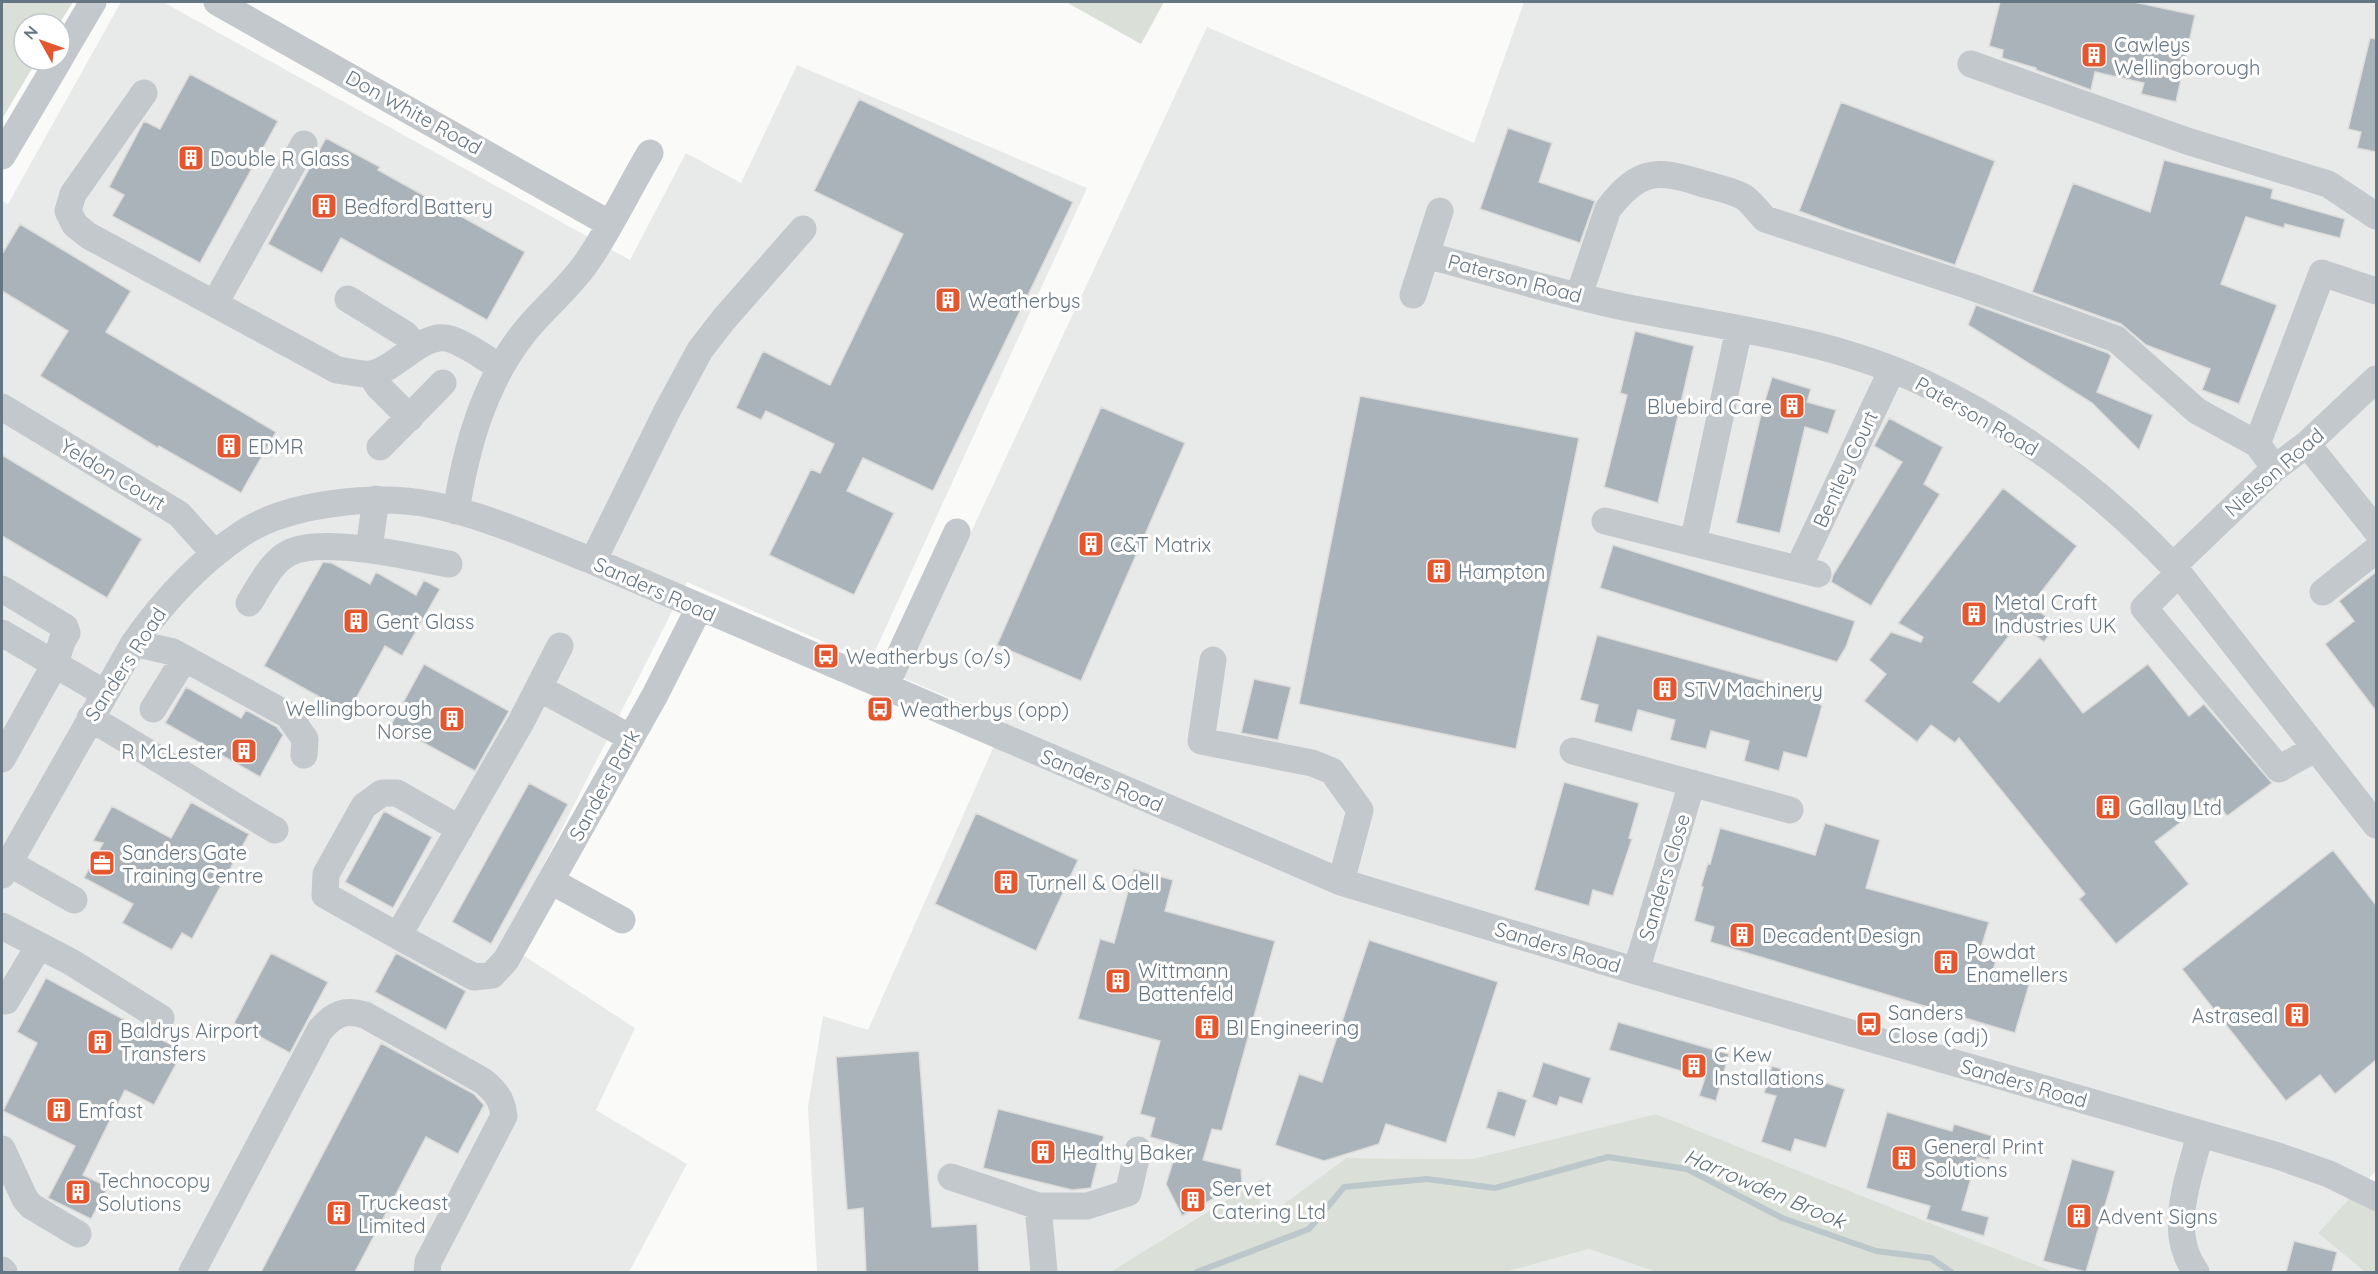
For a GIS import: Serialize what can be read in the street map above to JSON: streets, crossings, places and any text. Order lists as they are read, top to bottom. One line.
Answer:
{"streets":{"street":["Don White Road","Paterson Road","Bentley Court","Nielson Road","Yeldon Court","Sanders Road","Sanders Park","Sanders Close"]},"crossings":[["Paterson Road","Bentley Court"],["Paterson Road","Nielson Road"],["Yeldon Court","Sanders Road"],["Sanders Road","Sanders Park"],["Sanders Road","Sanders Close"]],"water":["Harrowden Brook"],"places":{"building":["Cawleys Wellingborough","Double R Glass","Bedford Battery","Weatherbys","Bluebird Care","EDMR","C&T Matrix","Hampton","Metal Craft Industries UK","Gent Glass","STV Machinery","Wellingborough Norse","R McLester","Gallay Ltd","Turnell & Odell","Decadent Design","Powdat Enamellers","Wittmann Battenfeld","Astraseal","BI Engineering","Baldrys Airport Transfers","C Kew Installations","Emfast","Healthy Baker","General Print Solutions","Technocopy Solutions","Servet Catering Ltd","Truckeast Limited","Advent Signs"],"bus stop":["Weatherbys (o/s)","Weatherbys (opp)","Sanders Close (adj)"],"office":["Sanders Gate Training Centre"]},"north":"top left"}
